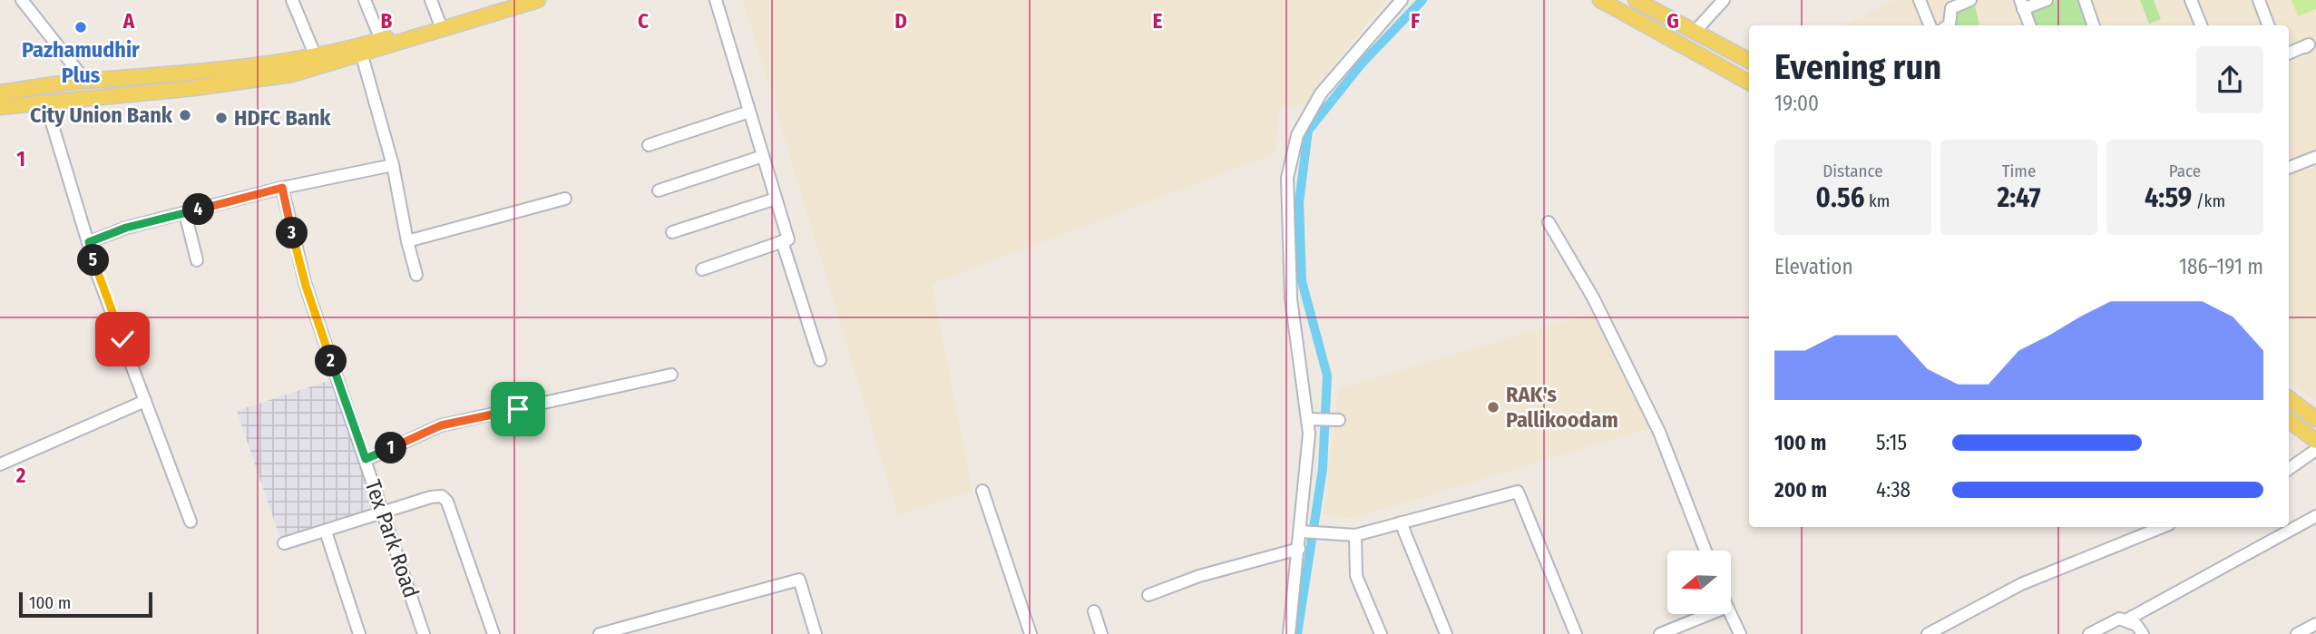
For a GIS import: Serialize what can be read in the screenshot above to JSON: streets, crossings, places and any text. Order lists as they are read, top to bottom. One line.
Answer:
{"streets":{"street":["Tex Park Road"]},"places":["Pazhamudhir Plus","City Union Bank","HDFC Bank","RAK's Pallikoodam"],"scale_bar":"100 m","north":"left","page":{"heading":["Evening run","19:00"],"stats":[["Distance","0.56 km"],["Time","2:47"],["Pace","4:59 /km"]],"pins":["4","3","5","2","1"],"chart":["Elevation","186–191 m"],"list":[{"name":"100 m","note":"5:15"},{"name":"200 m","note":"4:38"}],"scale":"100 m"},"grid":{"columns":["A","B","C","D","E","F","G"],"rows":["1","2"]}}
